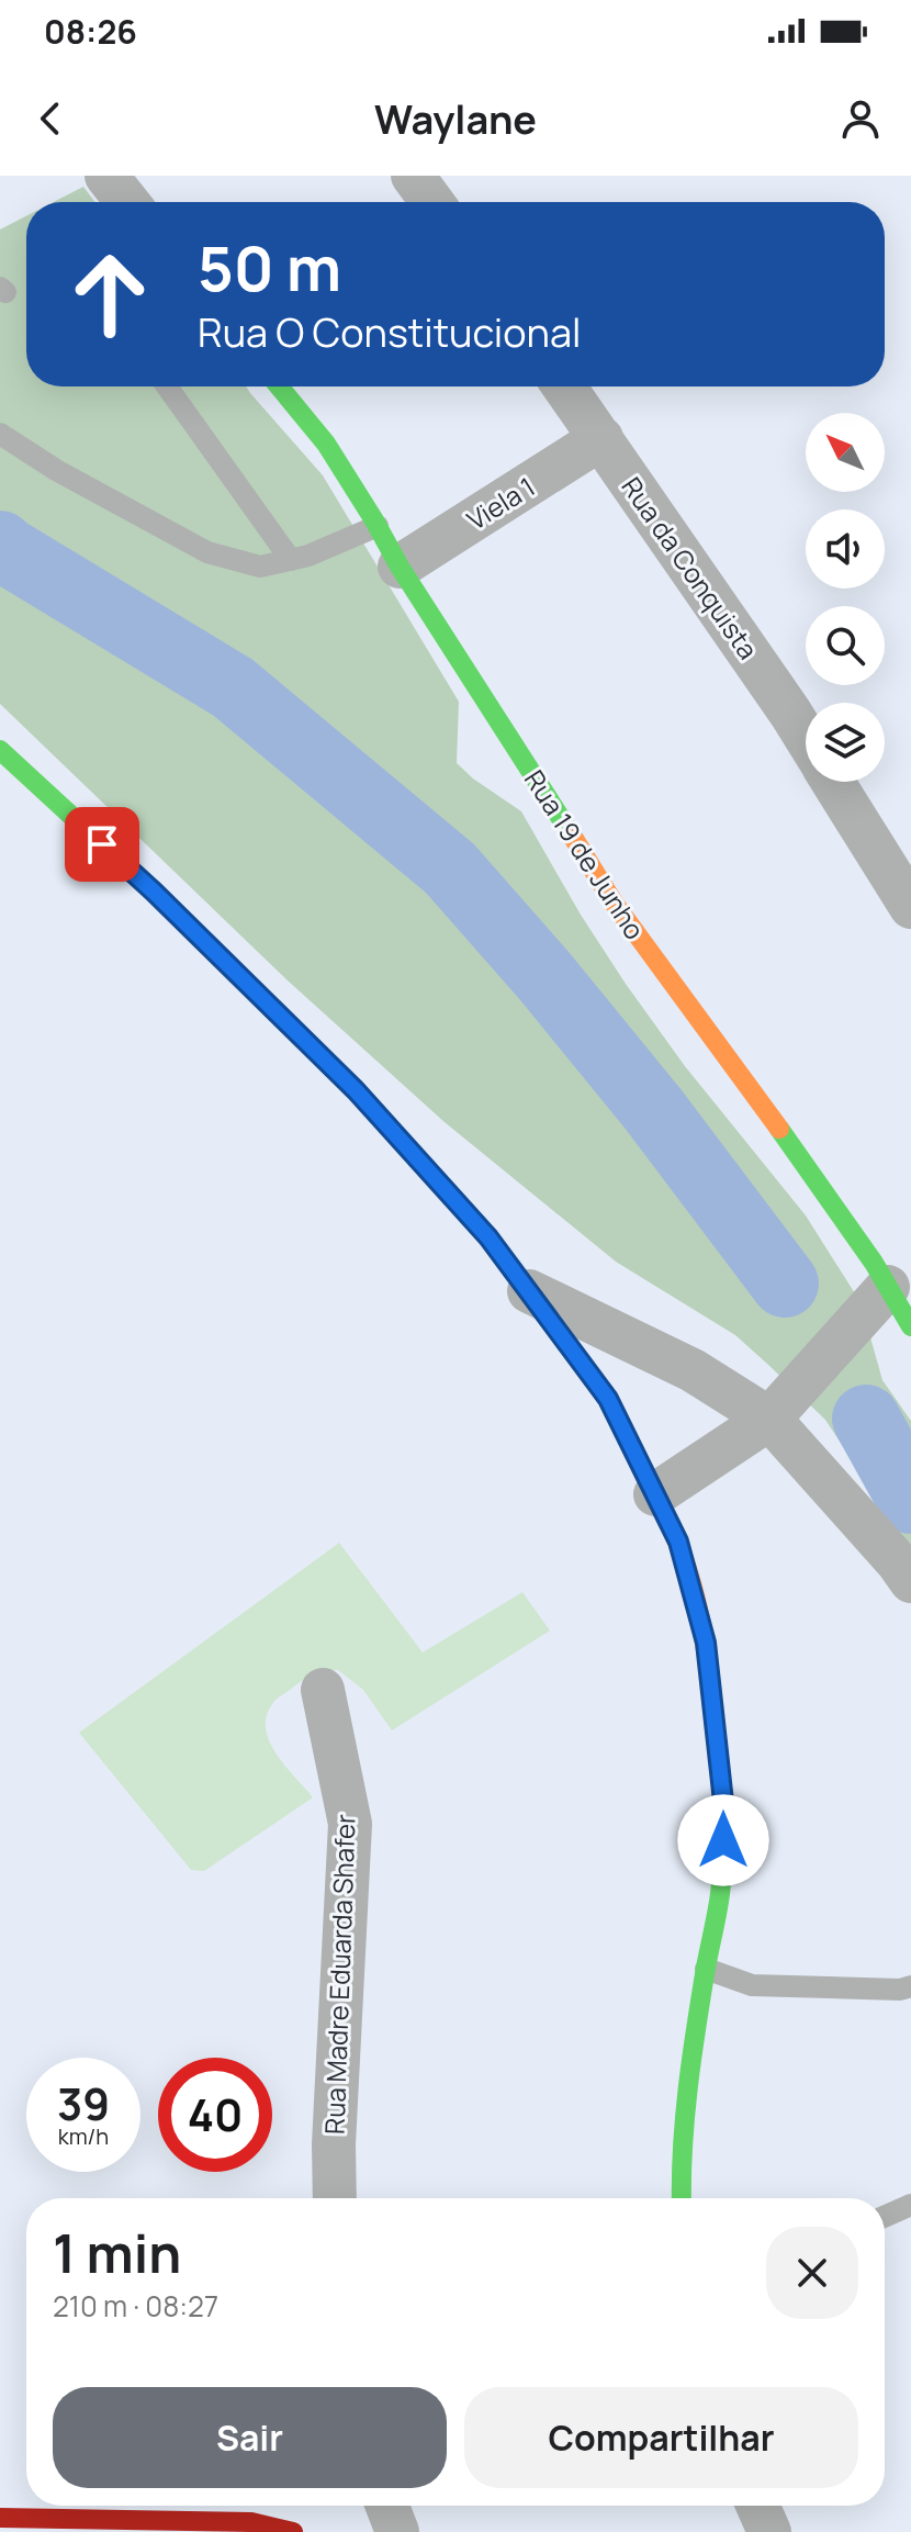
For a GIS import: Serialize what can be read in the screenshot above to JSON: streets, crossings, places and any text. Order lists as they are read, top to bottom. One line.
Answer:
{"streets":{"street":["Viela 1","Rua da Conquista","Rua 19 de Junho","Rua Madre Eduarda Shafer"]},"crossings":[["Viela 1","Rua da Conquista"],["Viela 1","Rua 19 de Junho"]],"north":"top left","page":{"status":"08:26","header":"Waylane","turn":["50 m","Rua O Constitucional"],"speed":"39 km/h","limit":"40","heading":["1 min","210 m · 08:27"],"buttons":["Sair","Compartilhar"]}}
